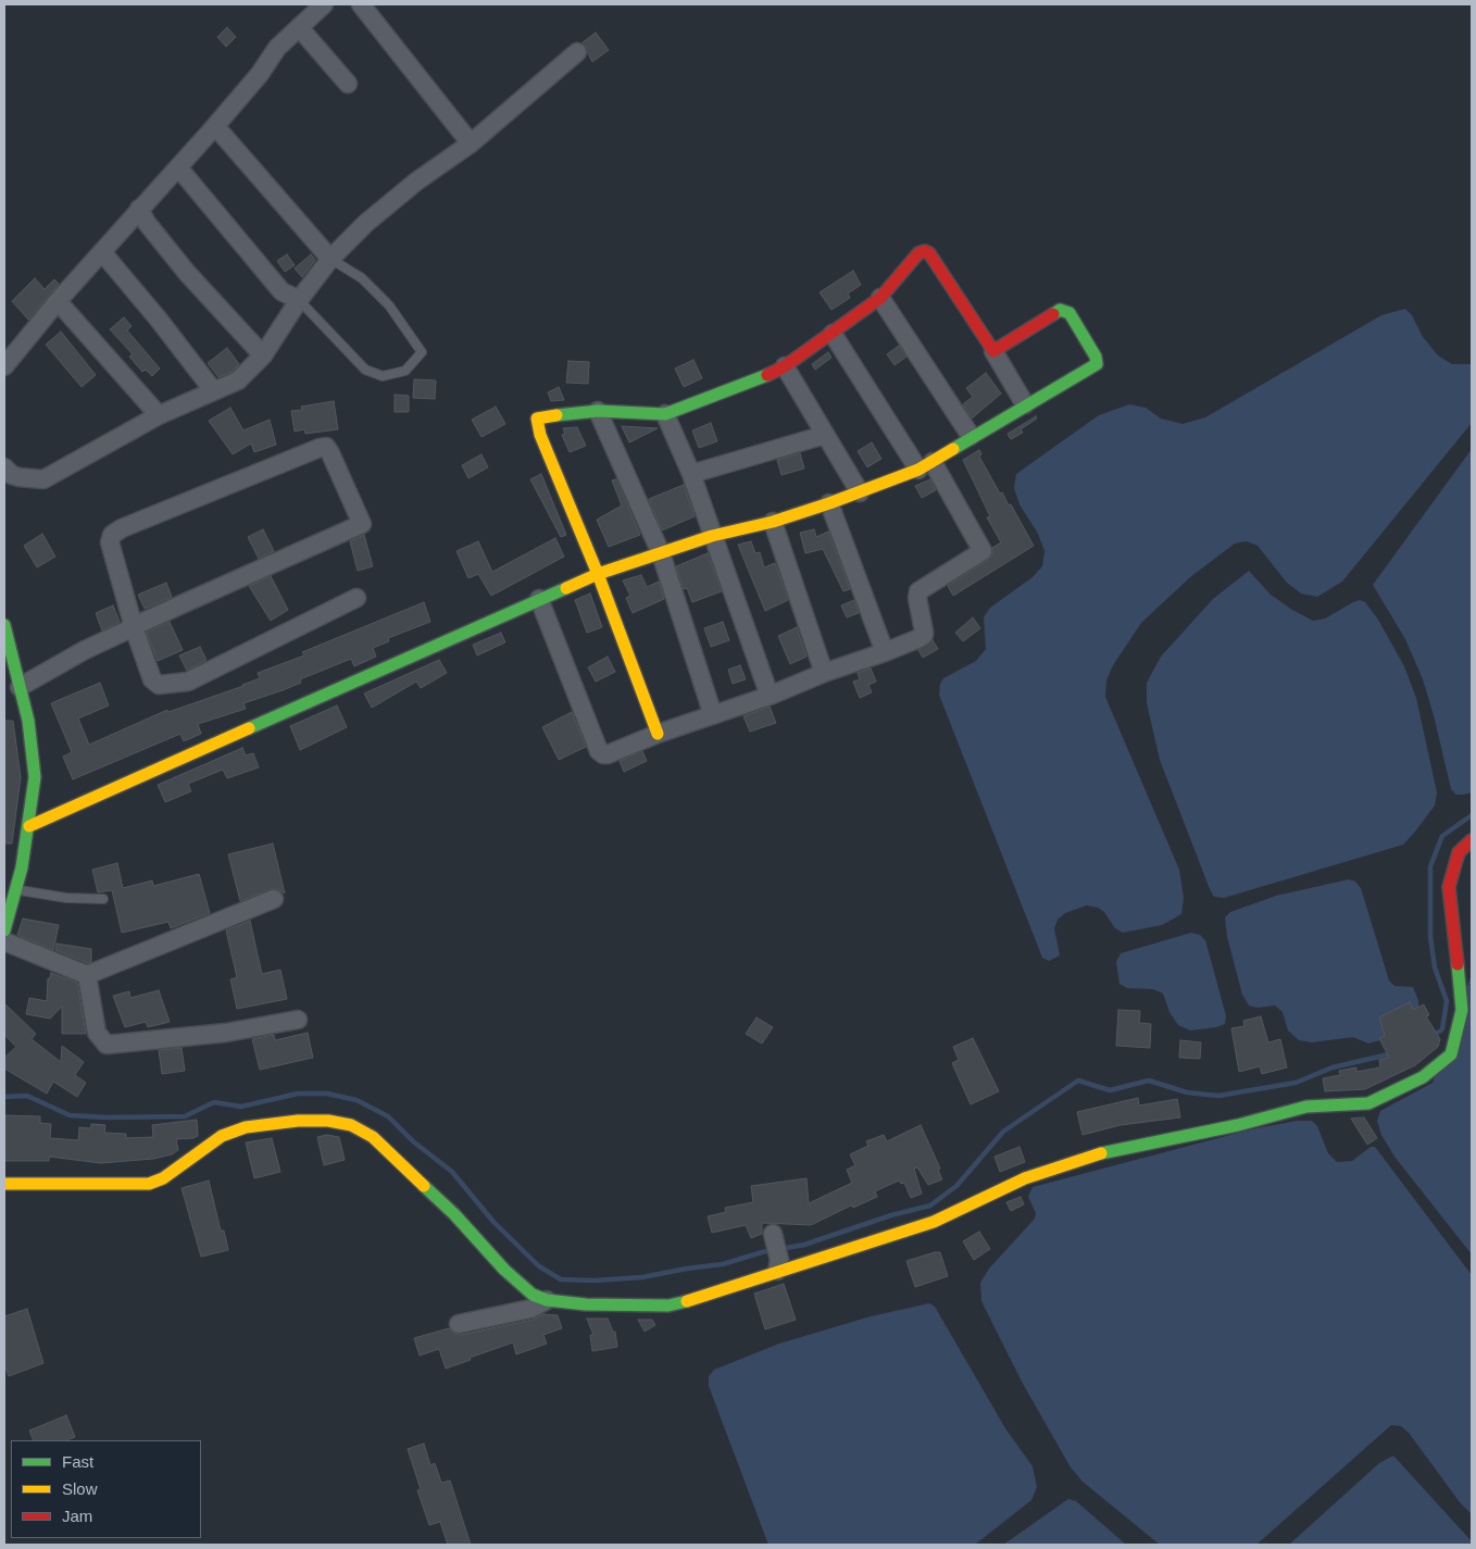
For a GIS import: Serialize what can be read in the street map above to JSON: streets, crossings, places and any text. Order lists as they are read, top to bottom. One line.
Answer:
{"legend":["Fast","Slow","Jam"]}
